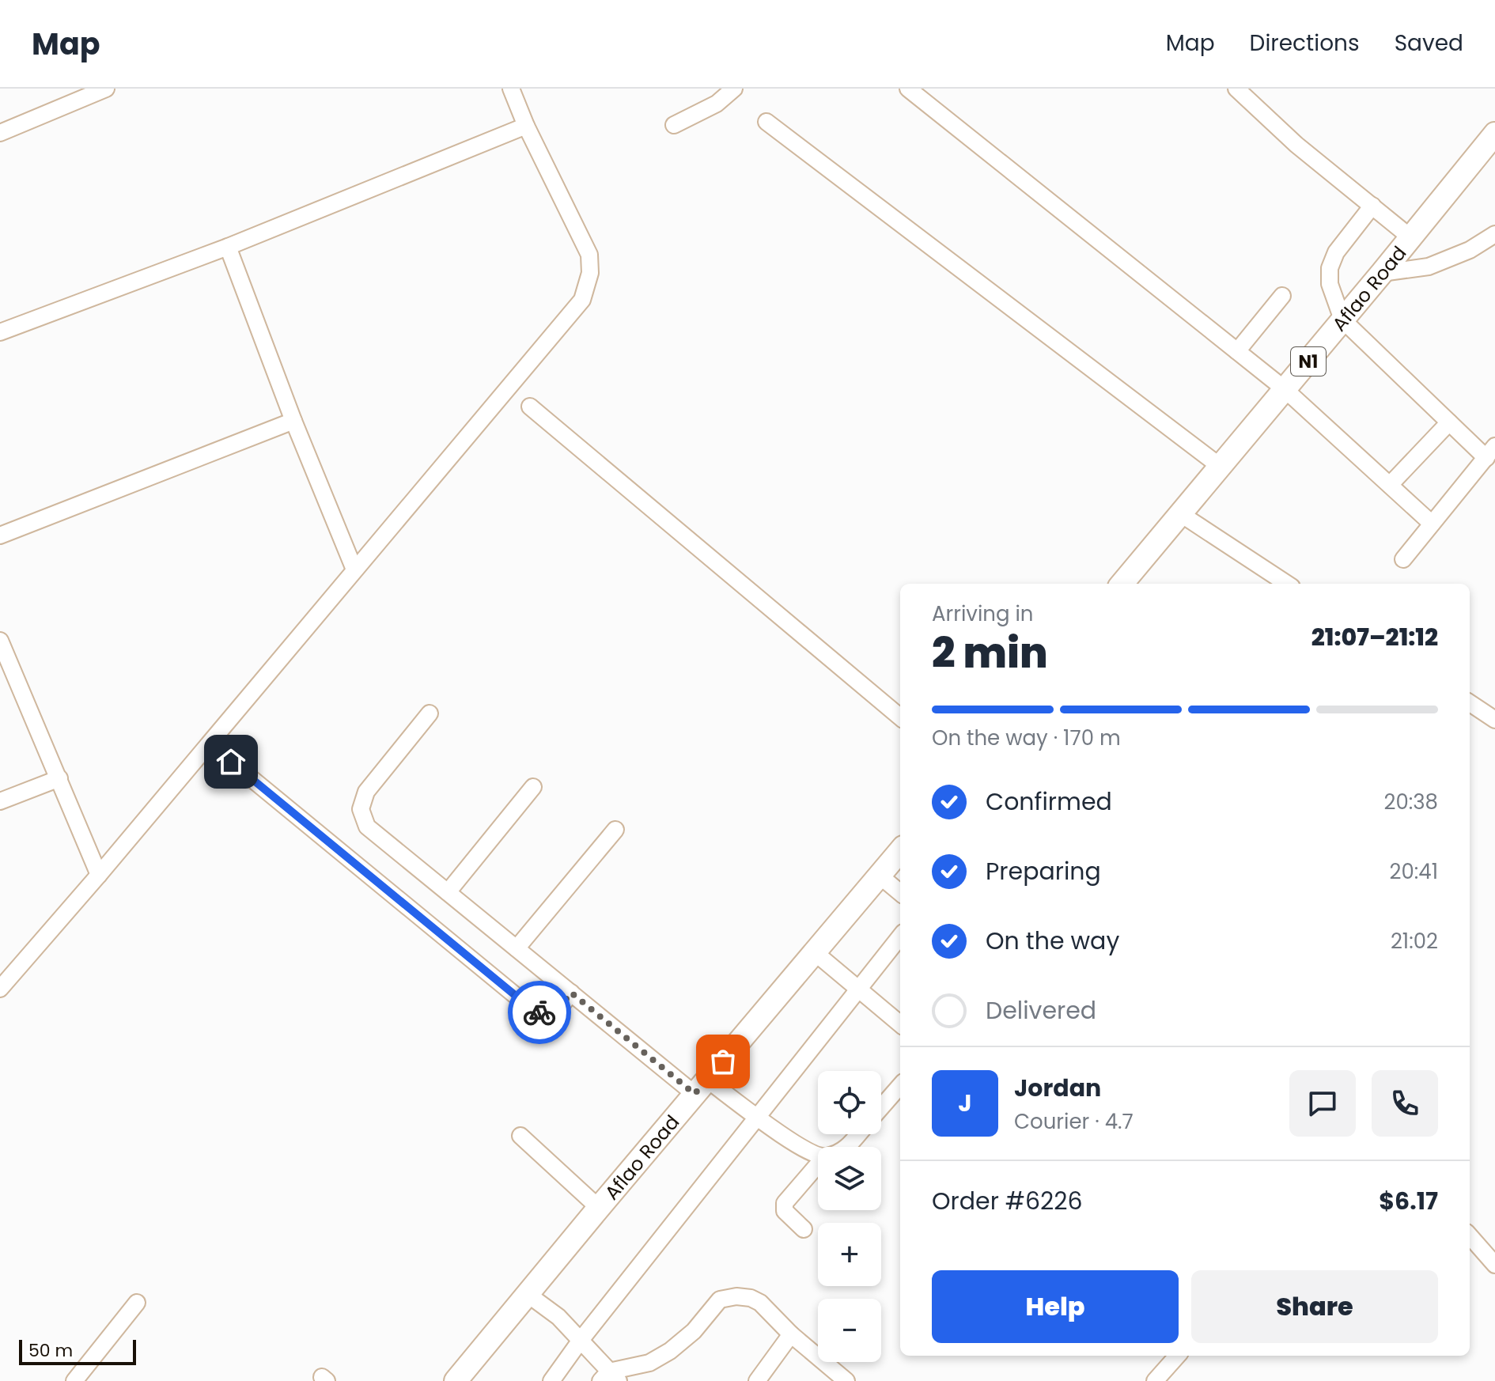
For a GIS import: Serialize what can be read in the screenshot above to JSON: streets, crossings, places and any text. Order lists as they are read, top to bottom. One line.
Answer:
{"streets":{"highway":["Aflao Road","N1"]},"scale_bar":"50 m","page":{"header":"Map","nav":["Map","Directions","Saved"],"heading":["2 min","Arriving in","21:07–21:12"],"panel":["Jordan","Courier · 4.7","Order #6226","$6.17"],"bar":"On the way · 170 m","list":[["Confirmed","20:38"],["Preparing","20:41"],["On the way","21:02"],"Delivered"],"round":"J","map_buttons":["+","−"],"buttons":["Help","Share"],"scale":"50 m"}}
